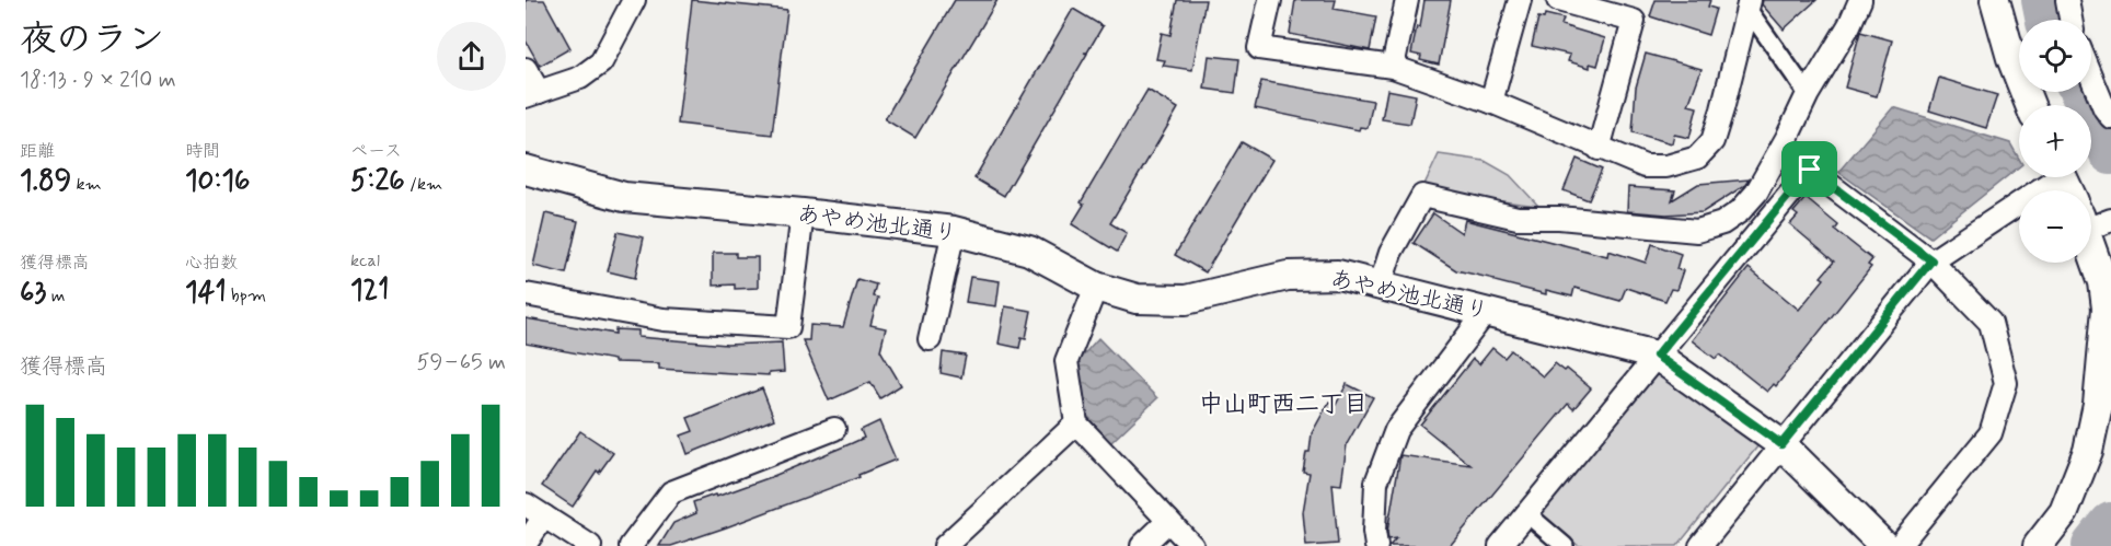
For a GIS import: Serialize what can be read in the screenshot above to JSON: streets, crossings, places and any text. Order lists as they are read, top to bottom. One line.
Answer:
{"streets":{"street":["あやめ池北通り"]},"districts":["中山町西二丁目"],"page":{"heading":["夜のラン","18:13 · 9 × 210 m"],"map_buttons":["+","−"],"stats":[["距離","1.89 km"],["時間","10:16"],["ペース","5:26 /km"],["獲得標高","63 m"],["心拍数","141 bpm"],["kcal","121"]],"chart":["獲得標高","59–65 m"]}}
